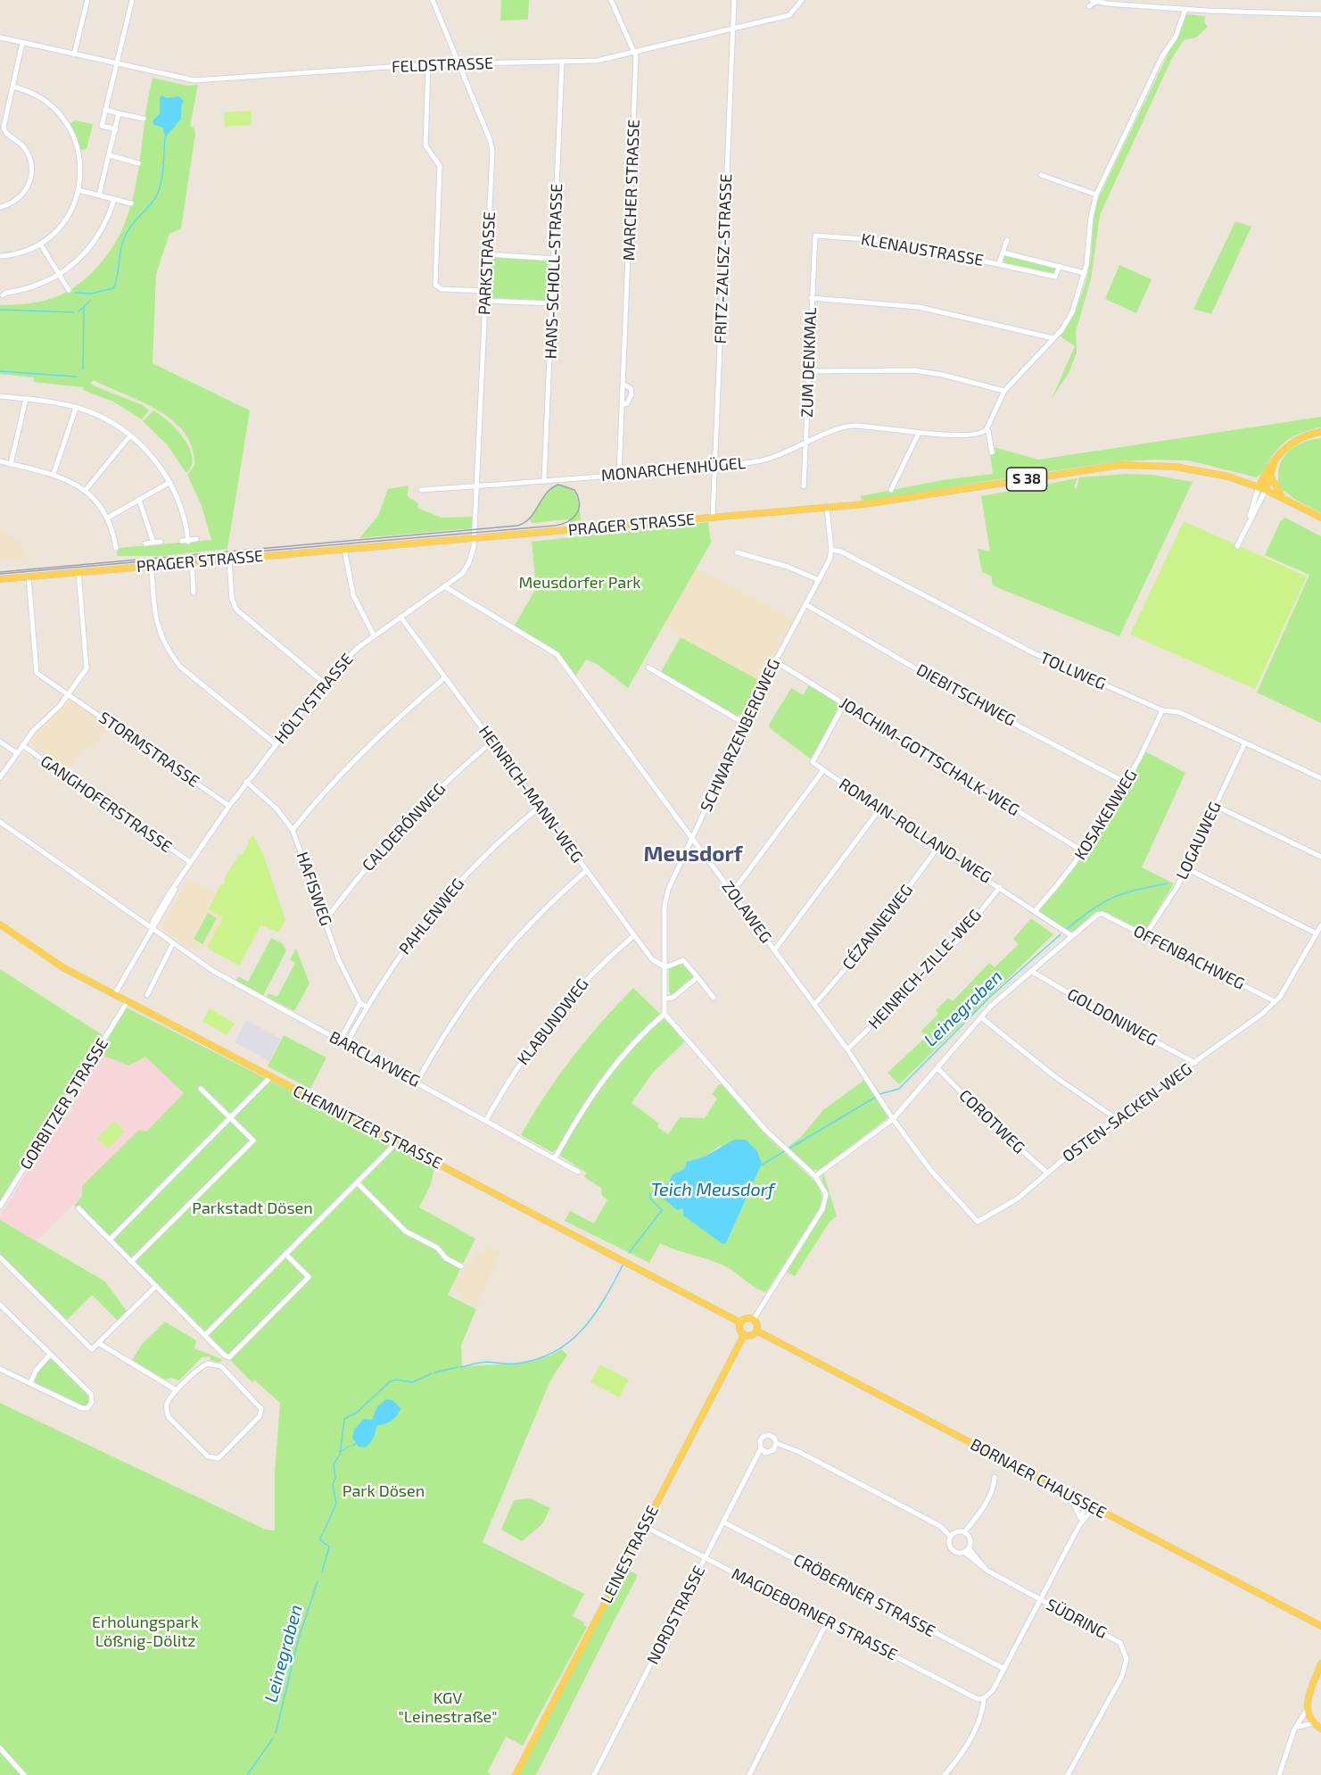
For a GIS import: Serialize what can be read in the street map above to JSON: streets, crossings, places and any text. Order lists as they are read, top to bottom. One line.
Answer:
{"streets":{"main road":["S 38","PRAGER STRASSE","CHEMNITZER STRASSE","BORNAER CHAUSSEE","LEINESTRASSE"],"street":["FELDSTRASSE","MARCHER STRASSE","KLENAUSTRASSE","FRITZ-ZALISZ-STRASSE","PARKSTRASSE","HANS-SCHOLL-STRASSE","ZUM DENKMAL","MONARCHENHÜGEL","TOLLWEG","DIEBITSCHWEG","HÖLTYSTRASSE","SCHWARZENBERGWEG","STORMSTRASSE","JOACHIM-GOTTSCHALK-WEG","HEINRICH-MANN-WEG","GANGHOFERSTRASSE","KOSAKENWEG","CALDERÓNWEG","ROMAIN-ROLLAND-WEG","LOGAUWEG","HAFISWEG","ZOLAWEG","PAHLENWEG","CÉZANNEWEG","OFFENBACHWEG","HEINRICH-ZILLE-WEG","GOLDONIWEG","KLABUNDWEG","BARCLAYWEG","GORBITZER STRASSE","OSTEN-SACKEN-WEG","COROTWEG","CRÖBERNER STRASSE","MAGDEBORNER STRASSE","NORDSTRASSE","SÜDRING"]},"crossings":[["FELDSTRASSE","MARCHER STRASSE"],["FELDSTRASSE","FRITZ-ZALISZ-STRASSE"],["FELDSTRASSE","PARKSTRASSE"],["FELDSTRASSE","HANS-SCHOLL-STRASSE"],["MARCHER STRASSE","MONARCHENHÜGEL"],["KLENAUSTRASSE","ZUM DENKMAL"],["FRITZ-ZALISZ-STRASSE","MONARCHENHÜGEL"],["FRITZ-ZALISZ-STRASSE","PRAGER STRASSE"],["PARKSTRASSE","MONARCHENHÜGEL"],["PARKSTRASSE","PRAGER STRASSE"],["PARKSTRASSE","HÖLTYSTRASSE"],["HANS-SCHOLL-STRASSE","MONARCHENHÜGEL"],["ZUM DENKMAL","MONARCHENHÜGEL"],["S 38","PRAGER STRASSE"],["PRAGER STRASSE","HÖLTYSTRASSE"],["PRAGER STRASSE","STORMSTRASSE"],["TOLLWEG","SCHWARZENBERGWEG"],["TOLLWEG","KOSAKENWEG"],["TOLLWEG","LOGAUWEG"],["DIEBITSCHWEG","SCHWARZENBERGWEG"],["DIEBITSCHWEG","KOSAKENWEG"],["HÖLTYSTRASSE","STORMSTRASSE"],["HÖLTYSTRASSE","HEINRICH-MANN-WEG"],["HÖLTYSTRASSE","GANGHOFERSTRASSE"],["HÖLTYSTRASSE","HAFISWEG"],["HÖLTYSTRASSE","ZOLAWEG"],["HÖLTYSTRASSE","BARCLAYWEG"],["HÖLTYSTRASSE","CHEMNITZER STRASSE"],["SCHWARZENBERGWEG","JOACHIM-GOTTSCHALK-WEG"],["SCHWARZENBERGWEG","HEINRICH-MANN-WEG"],["SCHWARZENBERGWEG","ZOLAWEG"],["JOACHIM-GOTTSCHALK-WEG","KOSAKENWEG"],["JOACHIM-GOTTSCHALK-WEG","ROMAIN-ROLLAND-WEG"],["HEINRICH-MANN-WEG","CALDERÓNWEG"],["HEINRICH-MANN-WEG","PAHLENWEG"],["HEINRICH-MANN-WEG","KLABUNDWEG"],["KOSAKENWEG","ROMAIN-ROLLAND-WEG"],["CALDERÓNWEG","HAFISWEG"],["ROMAIN-ROLLAND-WEG","CÉZANNEWEG"],["ROMAIN-ROLLAND-WEG","OFFENBACHWEG"],["ROMAIN-ROLLAND-WEG","HEINRICH-ZILLE-WEG"],["LOGAUWEG","OFFENBACHWEG"],["ZOLAWEG","CÉZANNEWEG"],["ZOLAWEG","HEINRICH-ZILLE-WEG"],["ZOLAWEG","OSTEN-SACKEN-WEG"],["PAHLENWEG","BARCLAYWEG"],["OFFENBACHWEG","OSTEN-SACKEN-WEG"],["GOLDONIWEG","OSTEN-SACKEN-WEG"],["KLABUNDWEG","BARCLAYWEG"],["GORBITZER STRASSE","CHEMNITZER STRASSE"],["OSTEN-SACKEN-WEG","COROTWEG"],["CHEMNITZER STRASSE","BORNAER CHAUSSEE"],["CHEMNITZER STRASSE","LEINESTRASSE"],["BORNAER CHAUSSEE","LEINESTRASSE"],["LEINESTRASSE","MAGDEBORNER STRASSE"],["CRÖBERNER STRASSE","NORDSTRASSE"],["MAGDEBORNER STRASSE","NORDSTRASSE"],["NORDSTRASSE","SÜDRING"]],"districts":["Meusdorf"],"water":["Leinegraben","Teich Meusdorf"],"parks":["Meusdorfer Park","Parkstadt Dösen","Park Dösen","Erholungspark Lößnig-Dölitz","KGV \"Leinestraße\""]}
